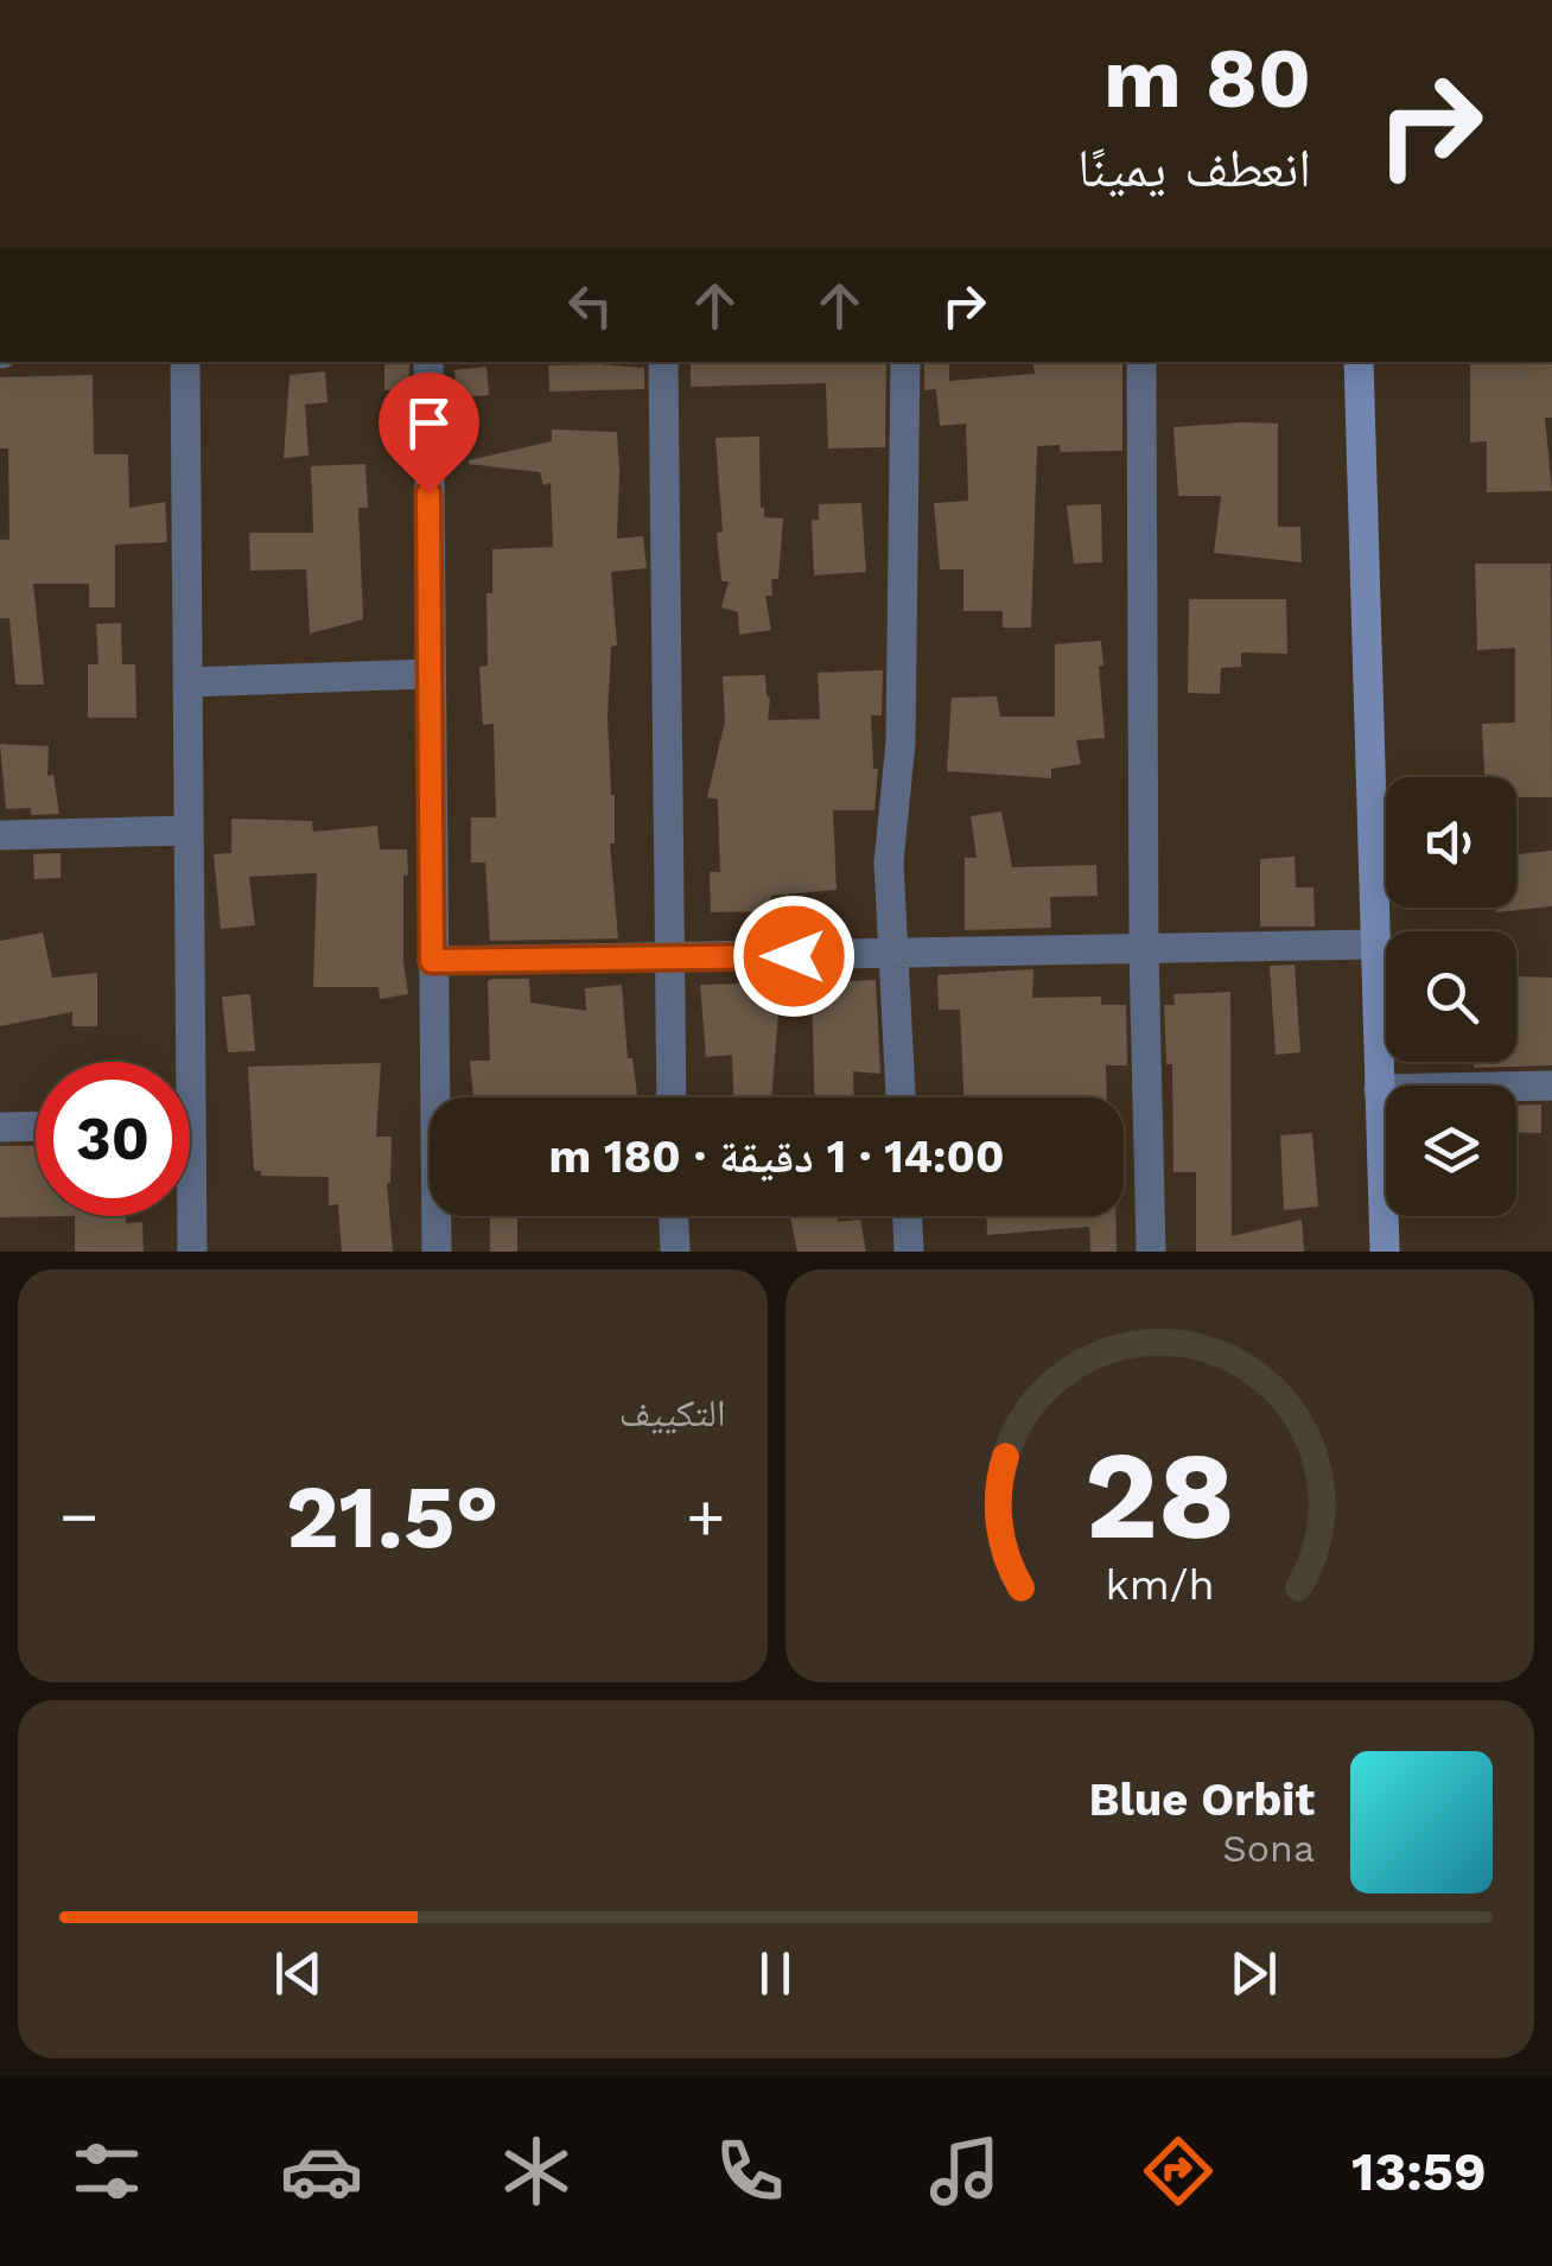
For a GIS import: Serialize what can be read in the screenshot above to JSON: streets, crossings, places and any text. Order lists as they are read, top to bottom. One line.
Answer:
{"page":{"turn":["80 m","انعطف يمينًا"],"limit":"30","trip":"14:00 · 1 دقيقة · 180 m","tile":"التكييف","heat":["−","21.5°","+"],"song":["Blue Orbit","Sona"],"tabs":"13:59","gauge":["28","km/h"]}}
